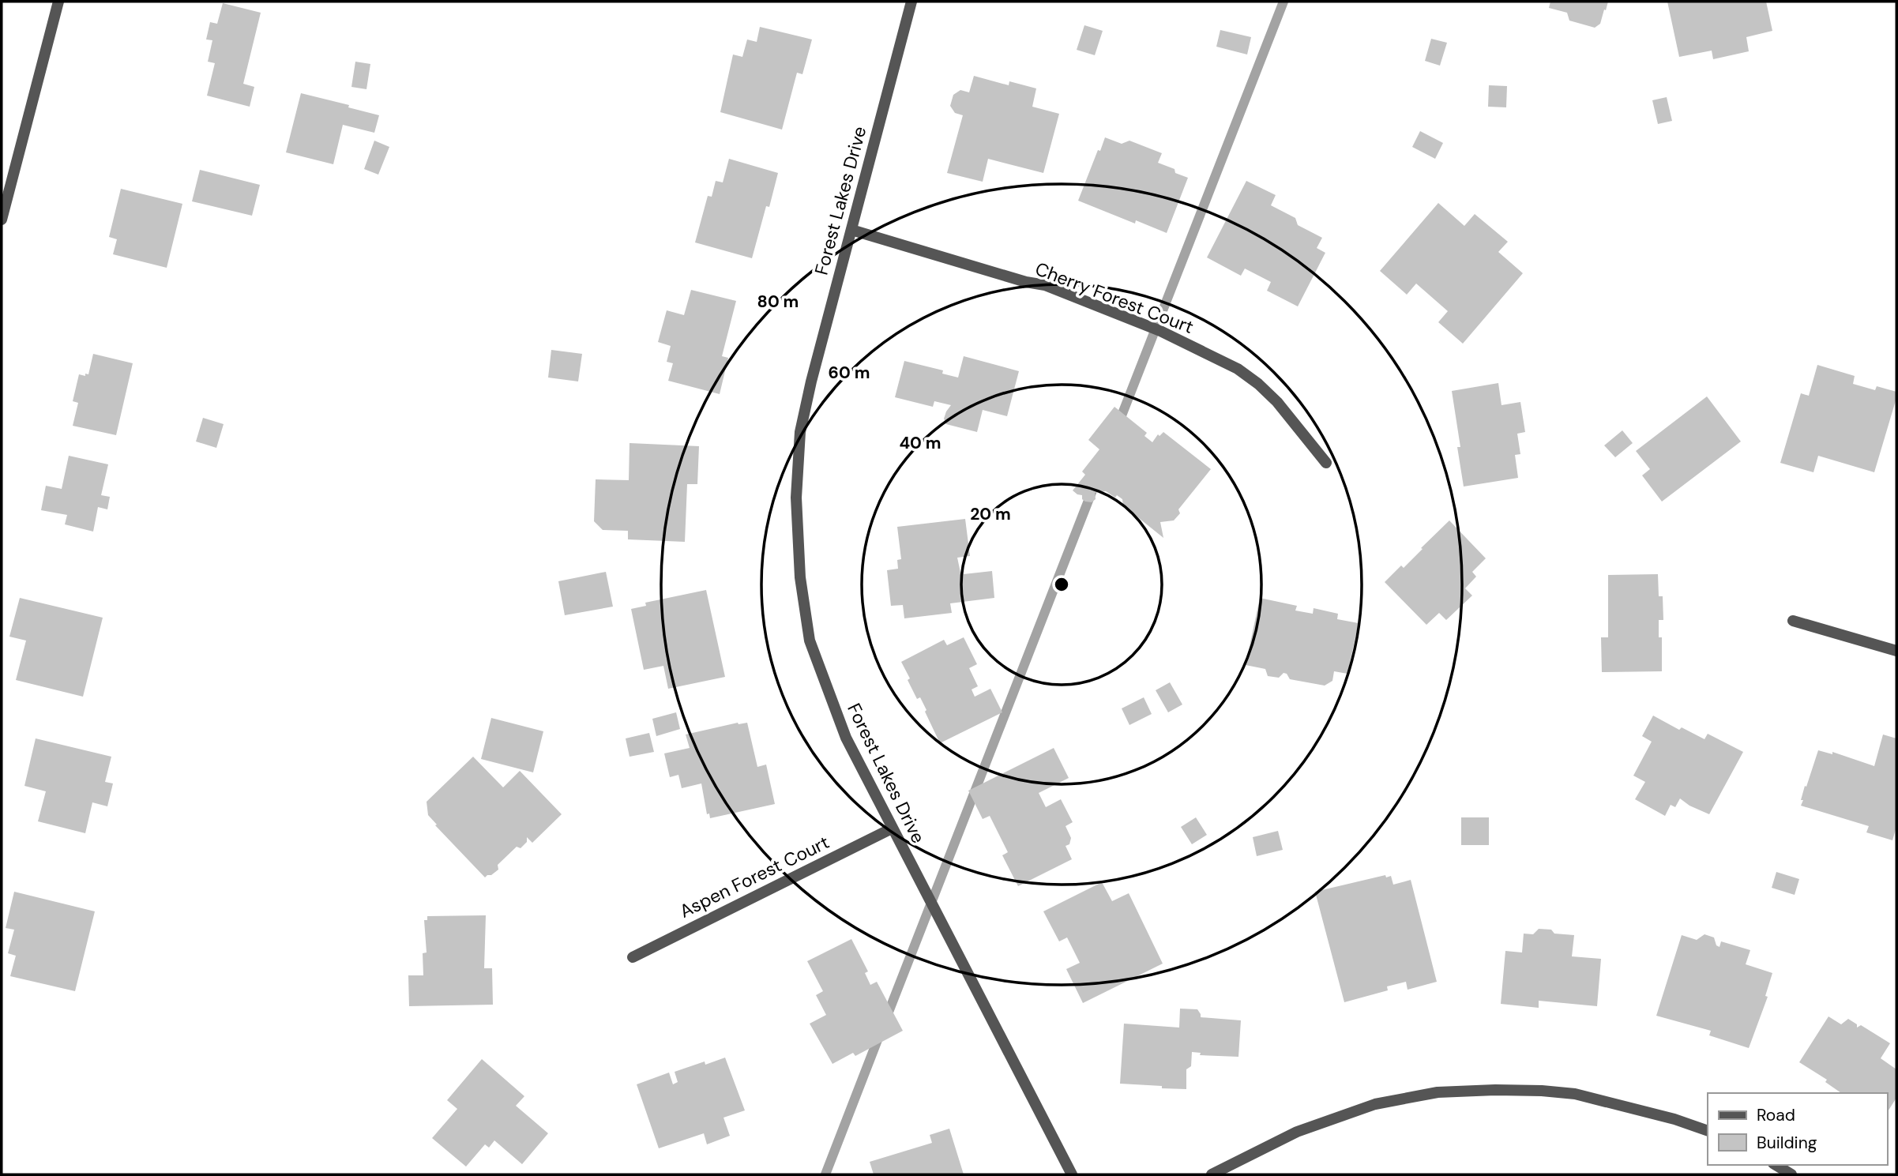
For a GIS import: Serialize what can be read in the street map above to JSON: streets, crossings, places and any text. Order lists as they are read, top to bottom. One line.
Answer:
{"streets":{"street":["Forest Lakes Drive","Cherry Forest Court","Aspen Forest Court"]},"crossings":[["Forest Lakes Drive","Cherry Forest Court"],["Forest Lakes Drive","Aspen Forest Court"]],"legend":["Road","Building"],"rings":["80 m","60 m","40 m","20 m"]}
